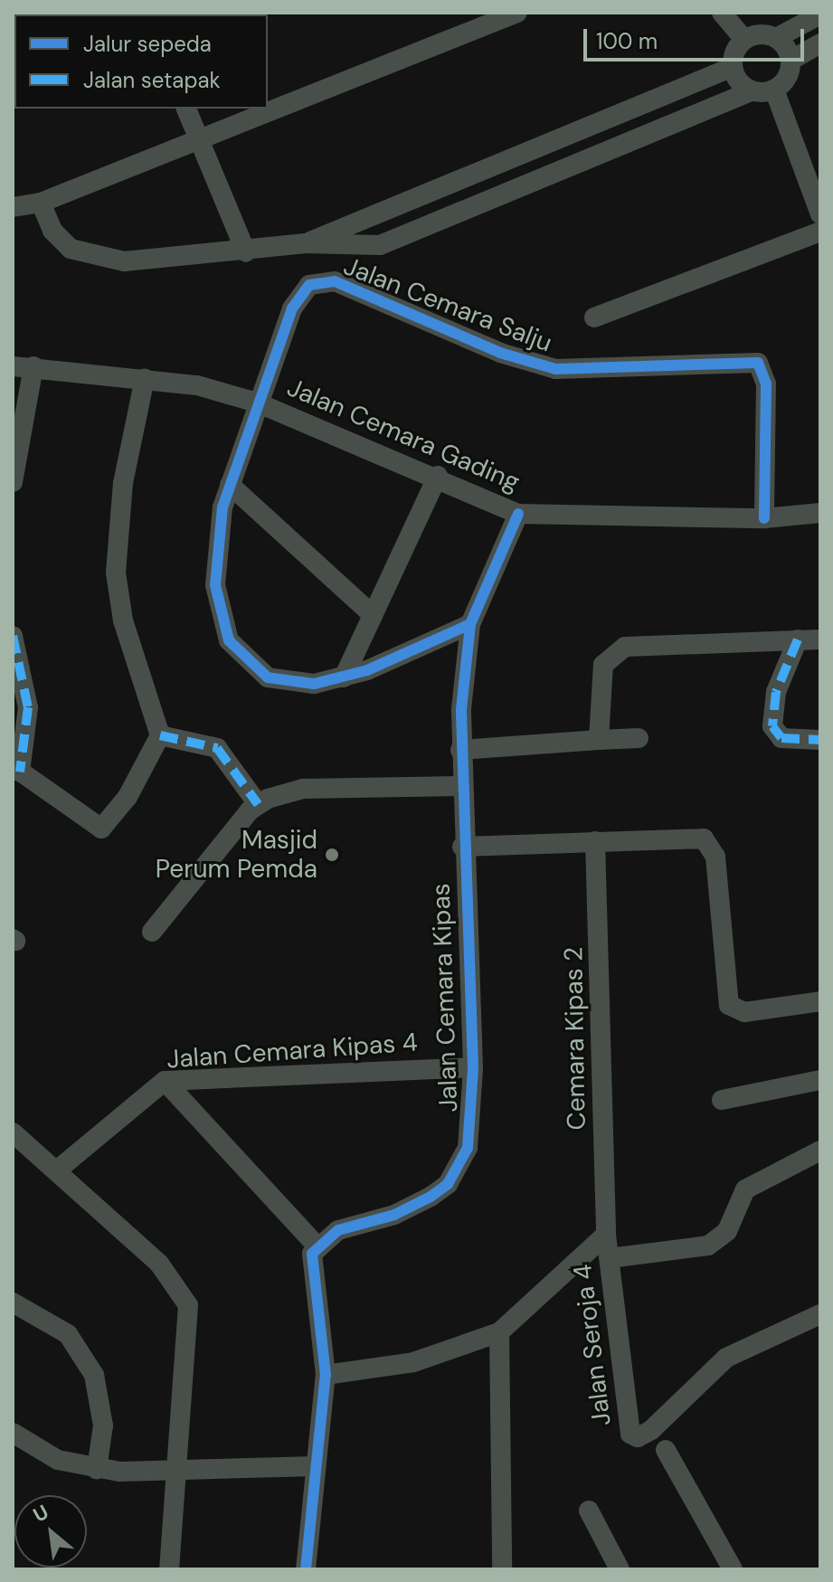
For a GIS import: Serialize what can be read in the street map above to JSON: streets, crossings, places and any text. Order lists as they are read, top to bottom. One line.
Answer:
{"streets":{"street":["Jalan Cemara Salju","Jalan Cemara Gading","Jalan Cemara Kipas","Cemara Kipas 2","Jalan Cemara Kipas 4","Jalan Seroja 4"]},"crossings":[["Jalan Cemara Salju","Jalan Cemara Gading"],["Jalan Cemara Gading","Jalan Cemara Kipas"],["Jalan Cemara Kipas","Jalan Cemara Kipas 4"],["Cemara Kipas 2","Jalan Seroja 4"]],"places":["Masjid Perum Pemda"],"legend":["Jalur sepeda","Jalan setapak"],"scale_bar":"100 m","north":"top left"}
